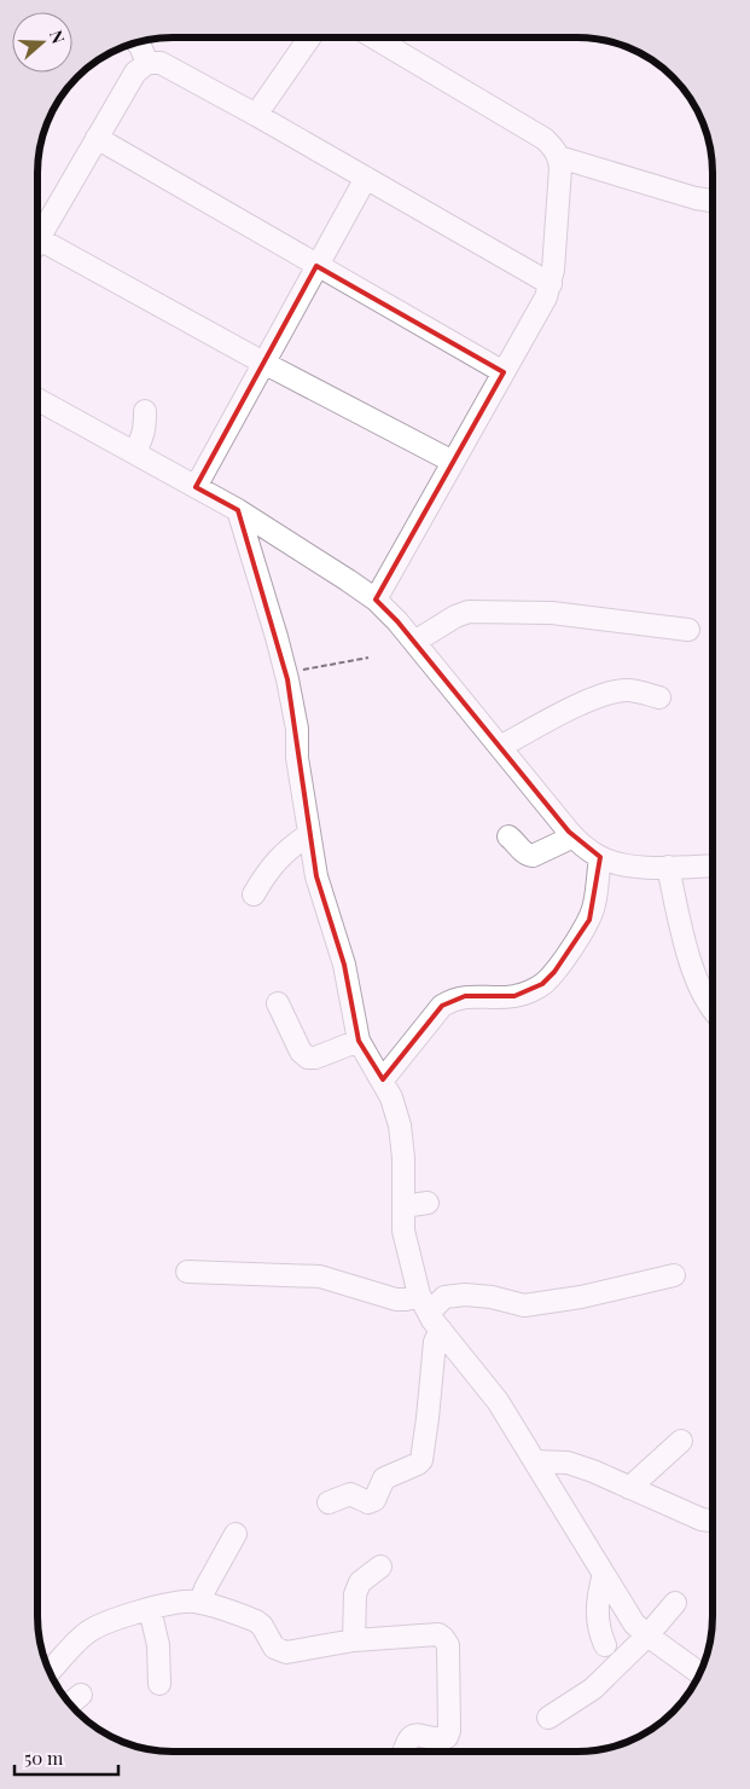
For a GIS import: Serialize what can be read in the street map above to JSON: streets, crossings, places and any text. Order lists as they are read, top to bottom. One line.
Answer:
{"scale_bar":"50 m","north":"right"}
